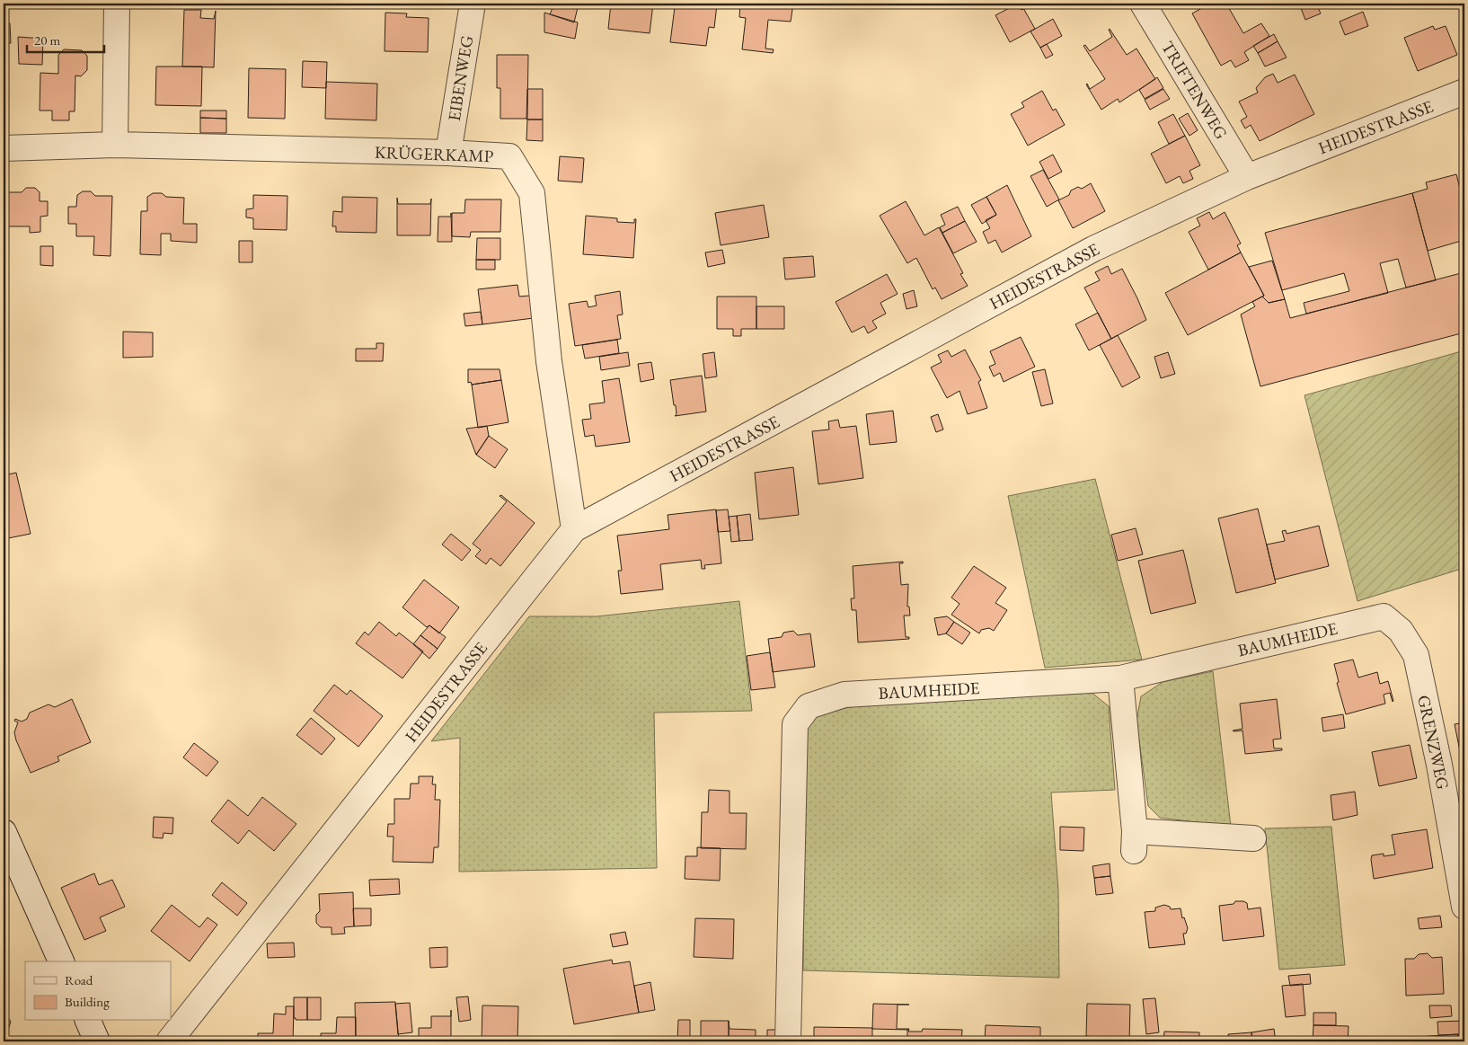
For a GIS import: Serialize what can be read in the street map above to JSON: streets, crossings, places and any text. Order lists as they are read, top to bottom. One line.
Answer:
{"streets":{"street":["EIBENWEG","TRIFTENWEG","HEIDESTRASSE","KRÜGERKAMP","BAUMHEIDE","GRENZWEG"]},"crossings":[["EIBENWEG","KRÜGERKAMP"],["TRIFTENWEG","HEIDESTRASSE"],["HEIDESTRASSE","KRÜGERKAMP"],["BAUMHEIDE","GRENZWEG"]],"legend":["Road","Building"],"scale_bar":"20 m"}
